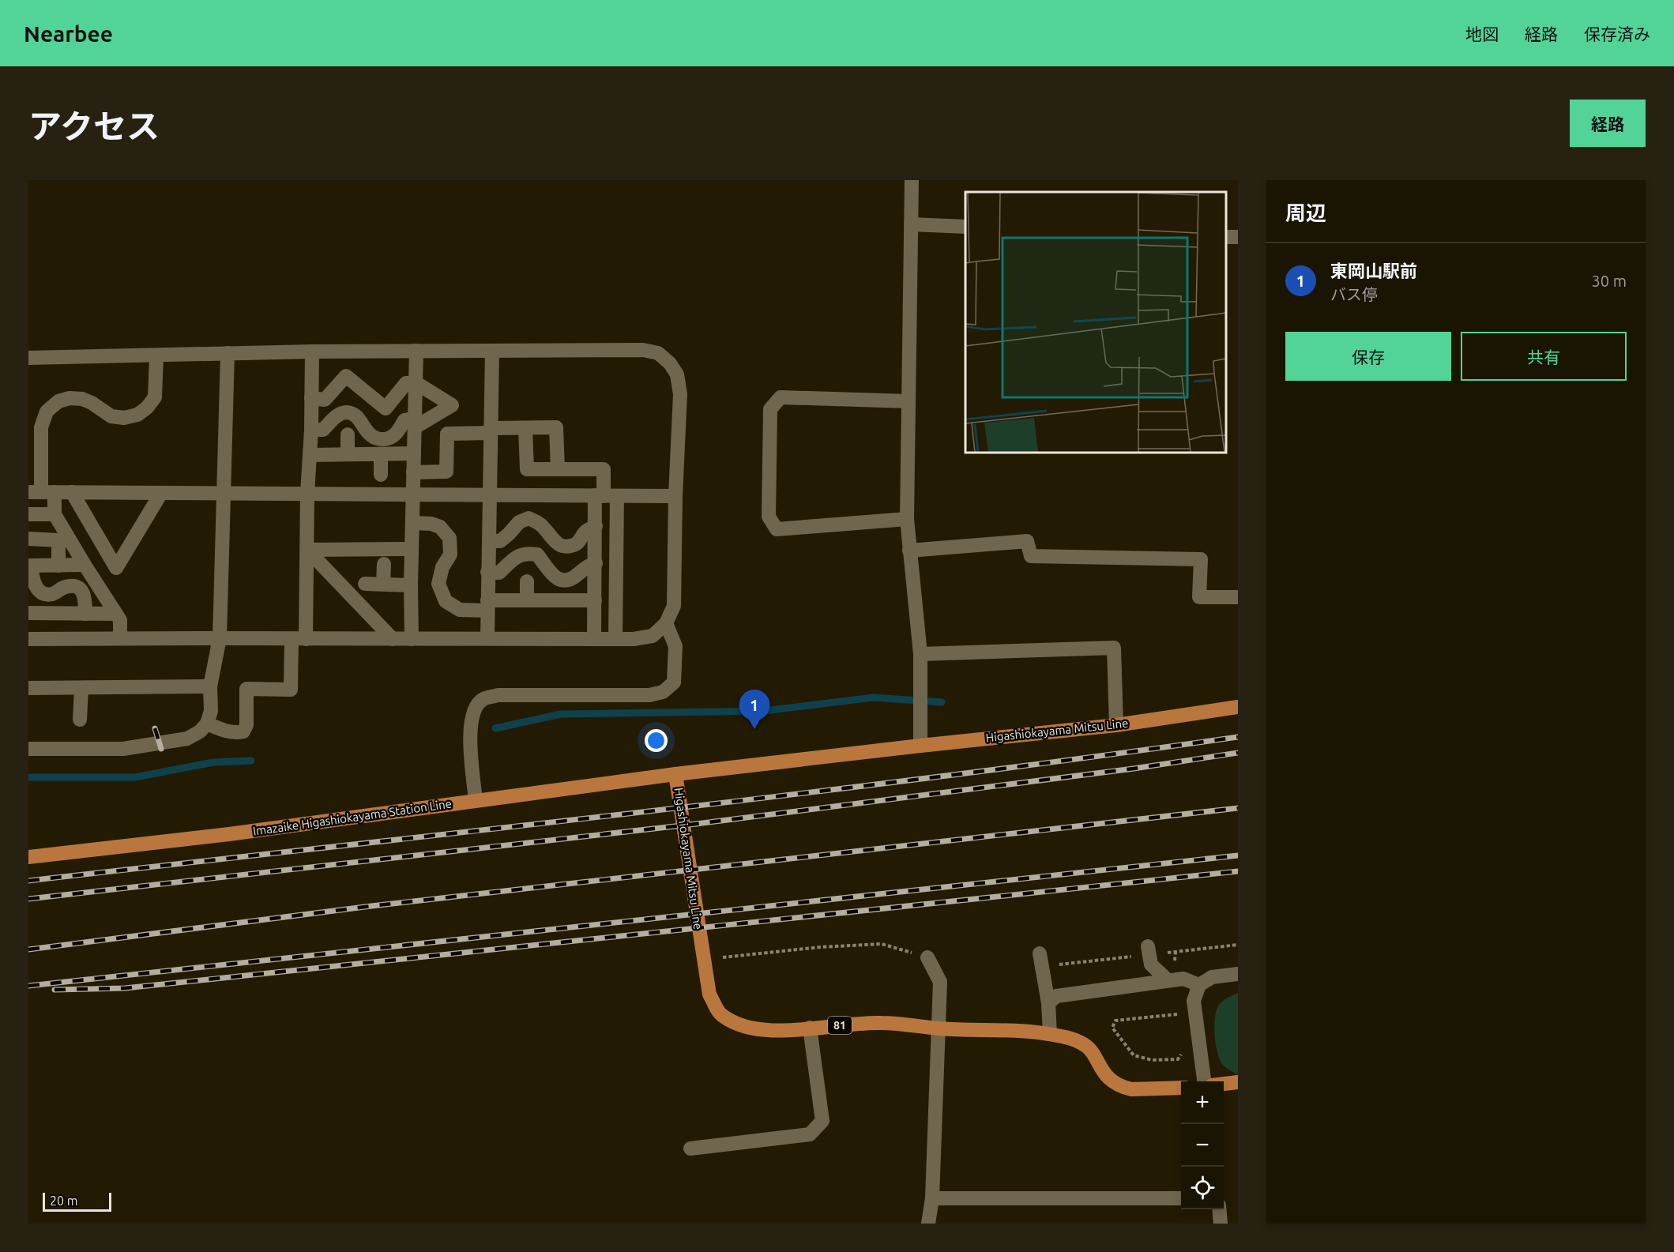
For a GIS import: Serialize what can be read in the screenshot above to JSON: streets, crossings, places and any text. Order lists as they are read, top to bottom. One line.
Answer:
{"streets":{"main road":["Higashiokayama Mitsu Line","Imazaike Higashiokayama Station Line","81"]},"crossings":[["Higashiokayama Mitsu Line","Imazaike Higashiokayama Station Line"]],"scale_bar":"20 m","page":{"header":"Nearbee","nav":["地図","経路","保存済み"],"title":"アクセス","buttons":["経路",["保存","共有"]],"heading":"周辺","list":[{"mark":"1","name":"東岡山駅前","note":"バス停","value":"30 m"}],"pins":"1","map_buttons":["+","−"],"scale":"20 m"}}
